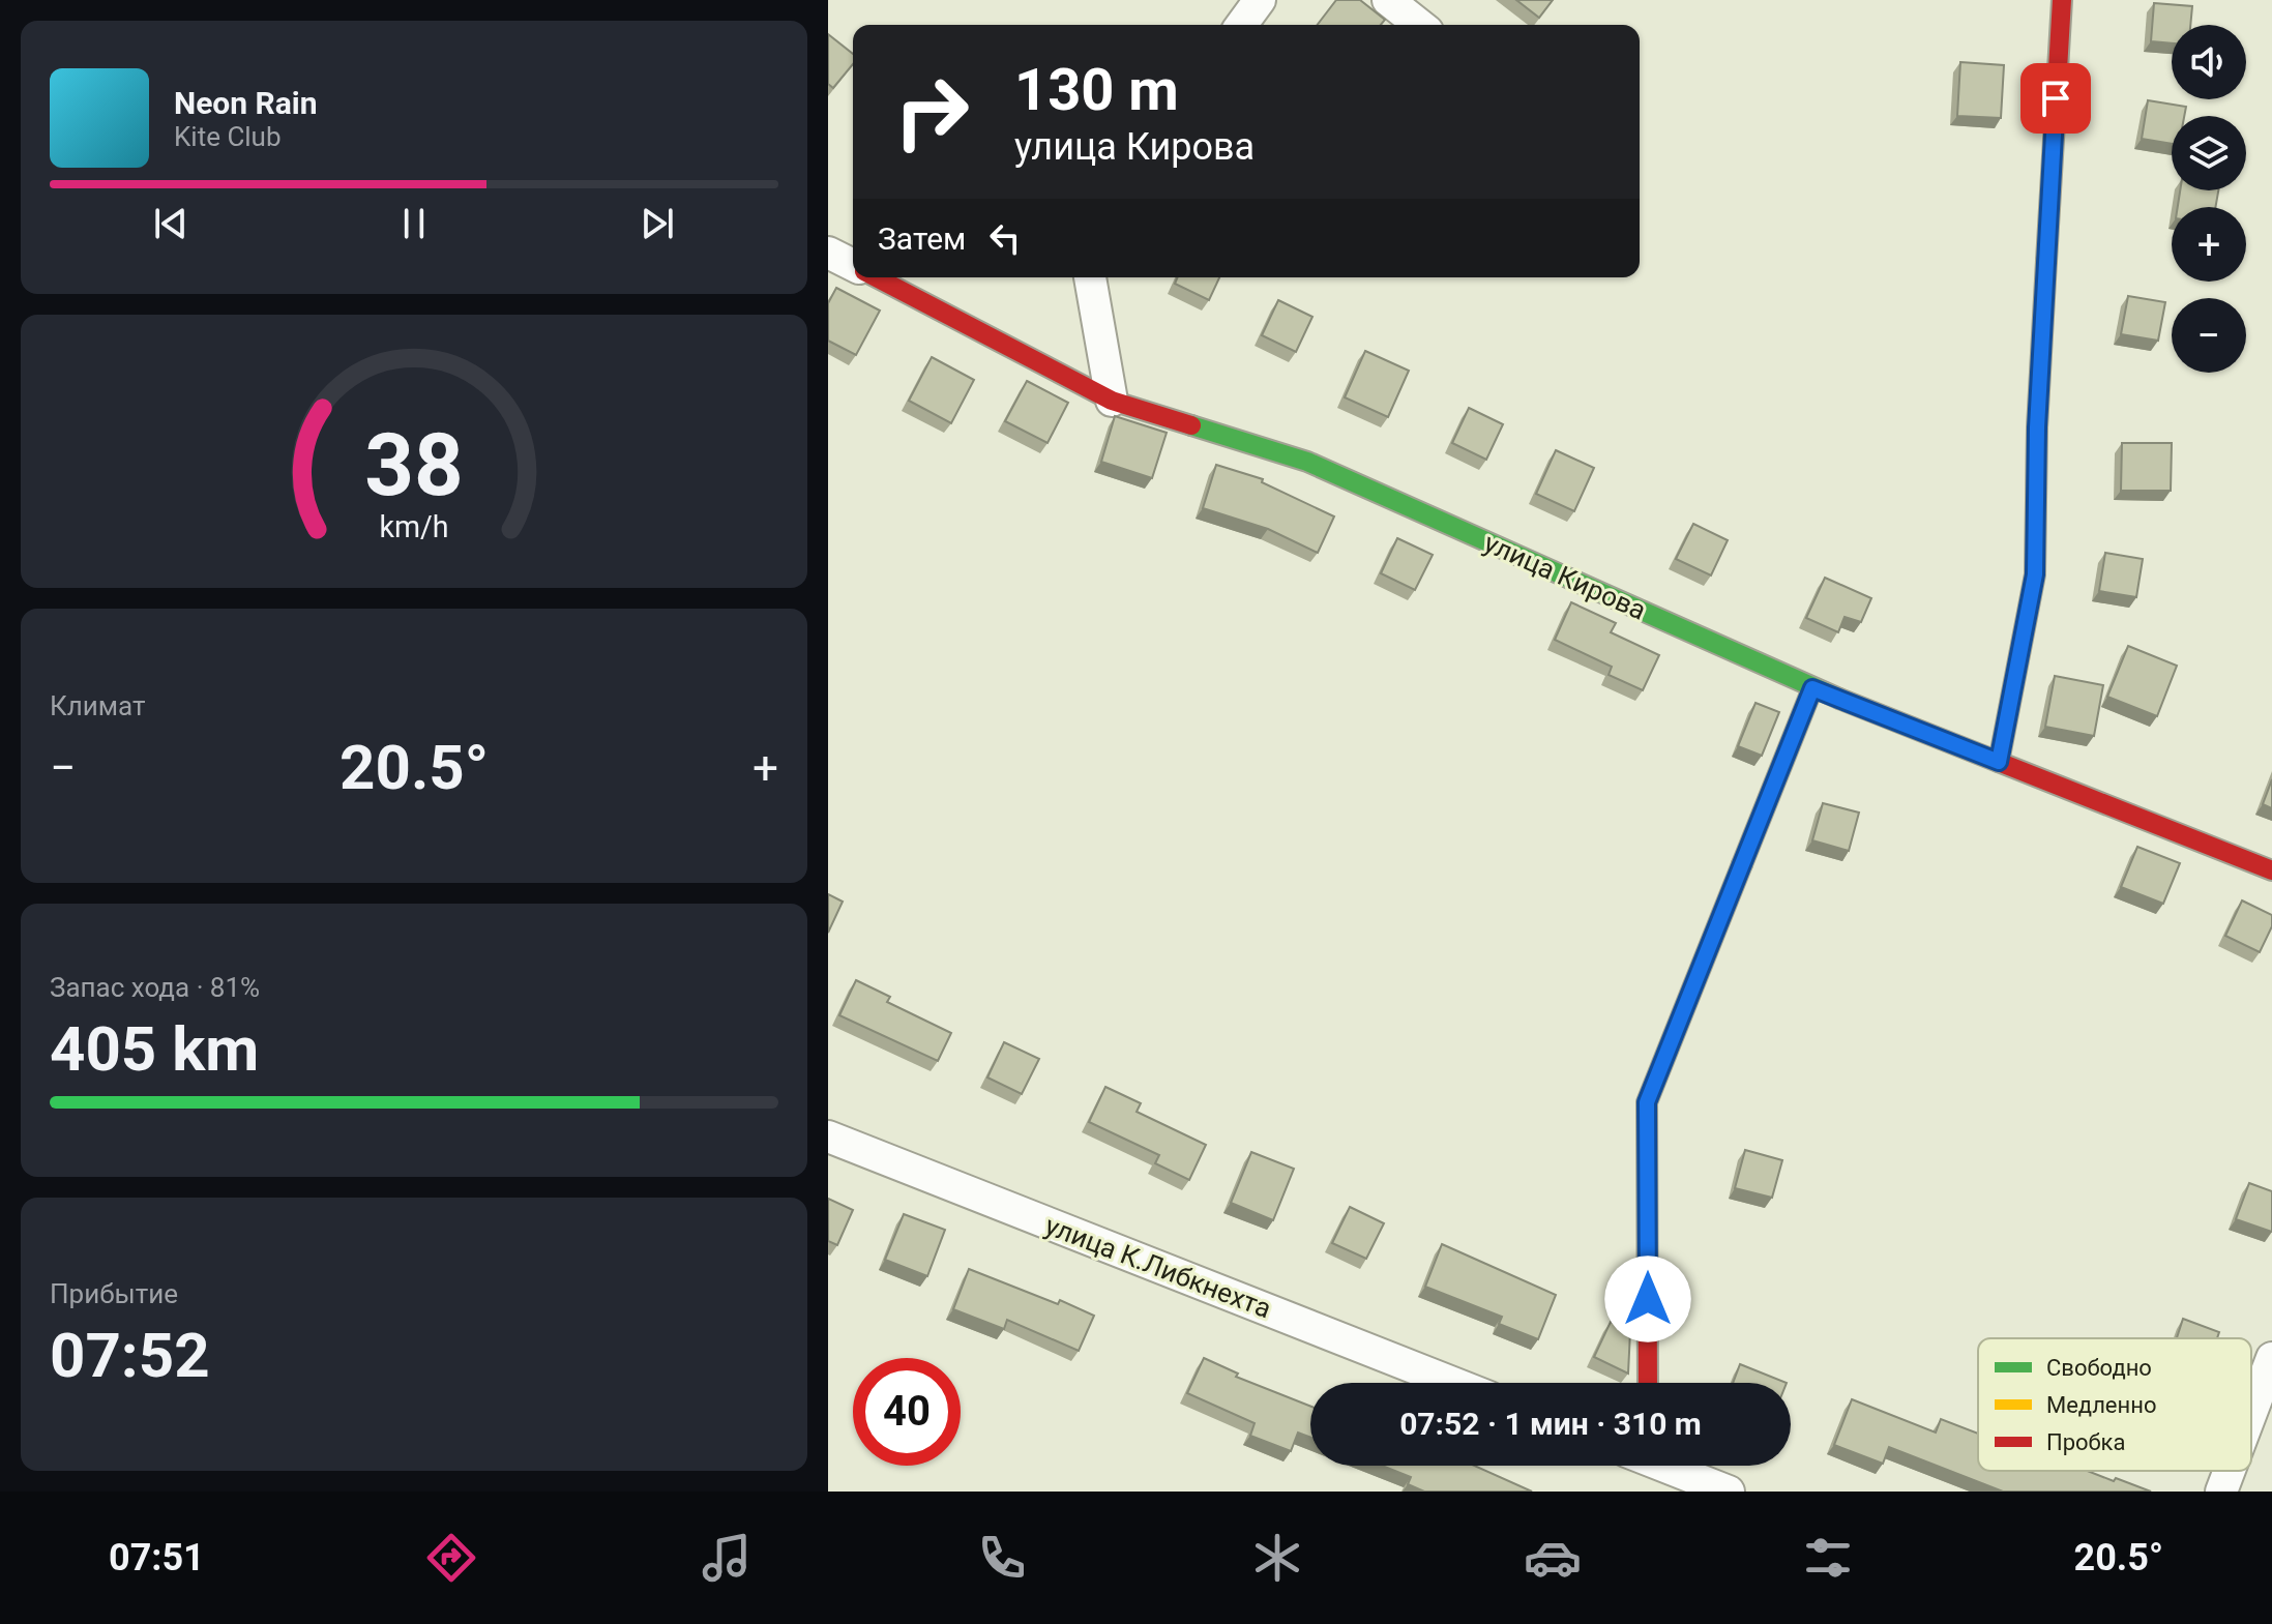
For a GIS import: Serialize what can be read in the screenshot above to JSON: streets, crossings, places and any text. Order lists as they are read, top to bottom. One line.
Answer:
{"streets":{"street":["улица Кирова","улица К.Либкнехта"]},"legend":["Свободно","Медленно","Пробка"],"page":{"map_buttons":["+","−"],"turn":["130 m","улица Кирова"],"song":["Neon Rain","Kite Club"],"then":"Затем","tile":["Климат",["Запас хода · 81%","405 km"],["Прибытие","07:52"]],"heat":["−","20.5°","+"],"limit":"40","trip":"07:52 · 1 мин · 310 m","tabs":["07:51","20.5°"],"gauge":["38","km/h"]}}
